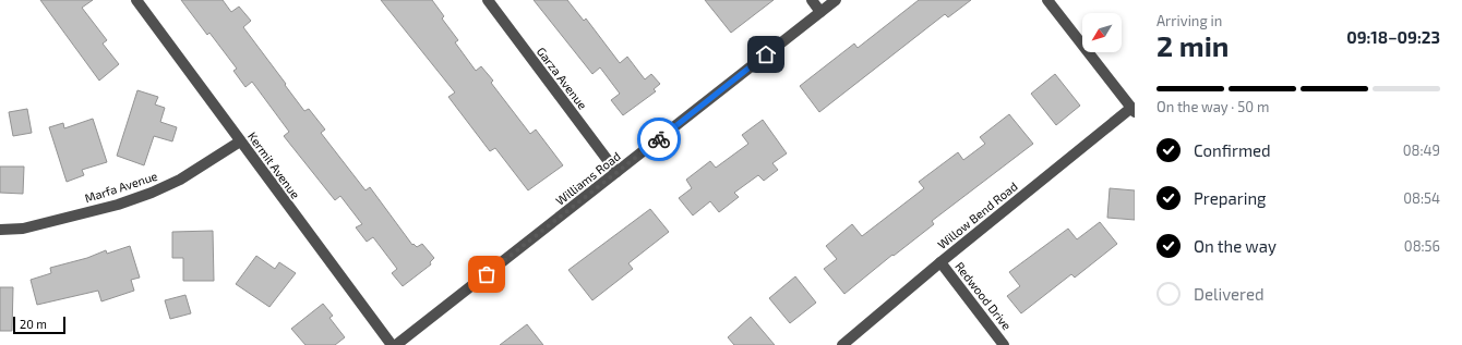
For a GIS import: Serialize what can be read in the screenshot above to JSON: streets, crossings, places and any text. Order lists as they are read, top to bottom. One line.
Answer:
{"streets":{"street":["Garza Avenue","Kermit Avenue","Williams Road","Marfa Avenue","Willow Bend Road","Redwood Drive"]},"crossings":[["Garza Avenue","Williams Road"],["Kermit Avenue","Marfa Avenue"],["Willow Bend Road","Redwood Drive"]],"scale_bar":"20 m","north":"bottom left","page":{"heading":["2 min","Arriving in","09:18–09:23"],"bar":"On the way · 50 m","list":[["Confirmed","08:49"],["Preparing","08:54"],["On the way","08:56"],"Delivered"],"scale":"20 m"}}
